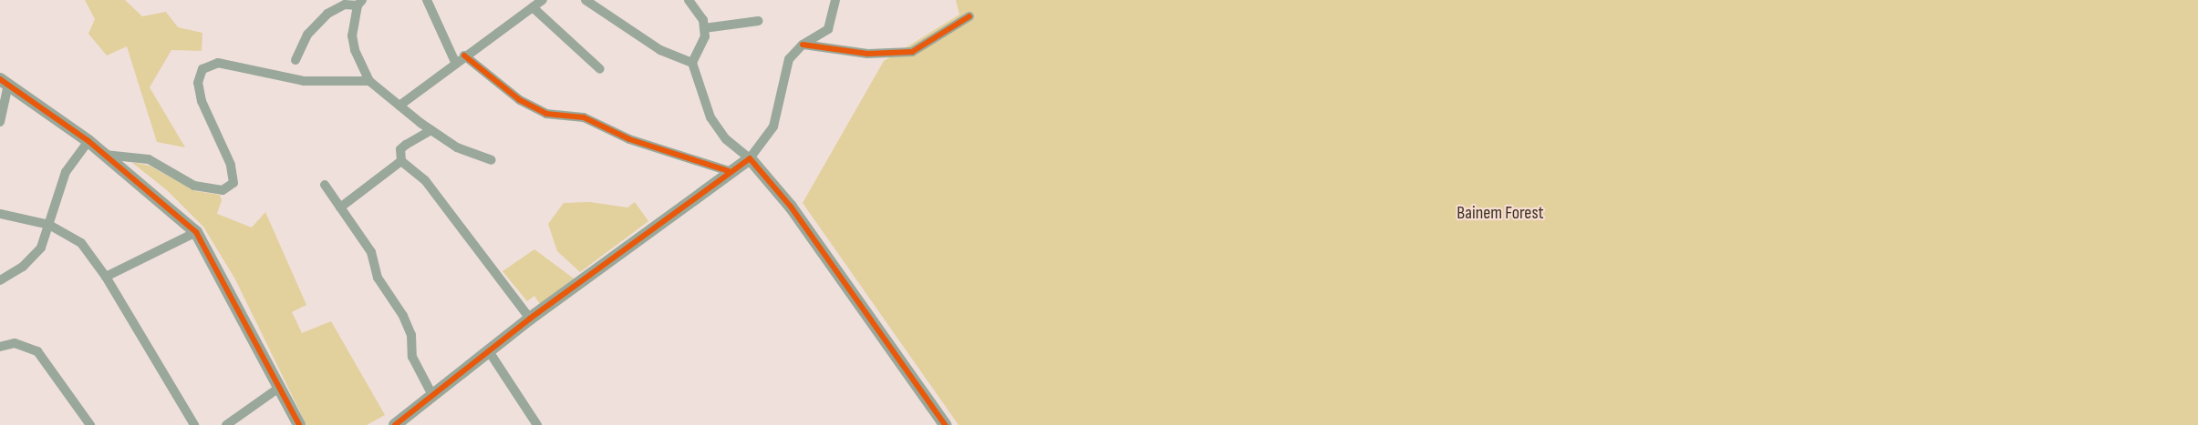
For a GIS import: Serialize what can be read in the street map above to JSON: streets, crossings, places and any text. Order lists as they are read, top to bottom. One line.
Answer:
{"parks":["Bainem Forest"]}
